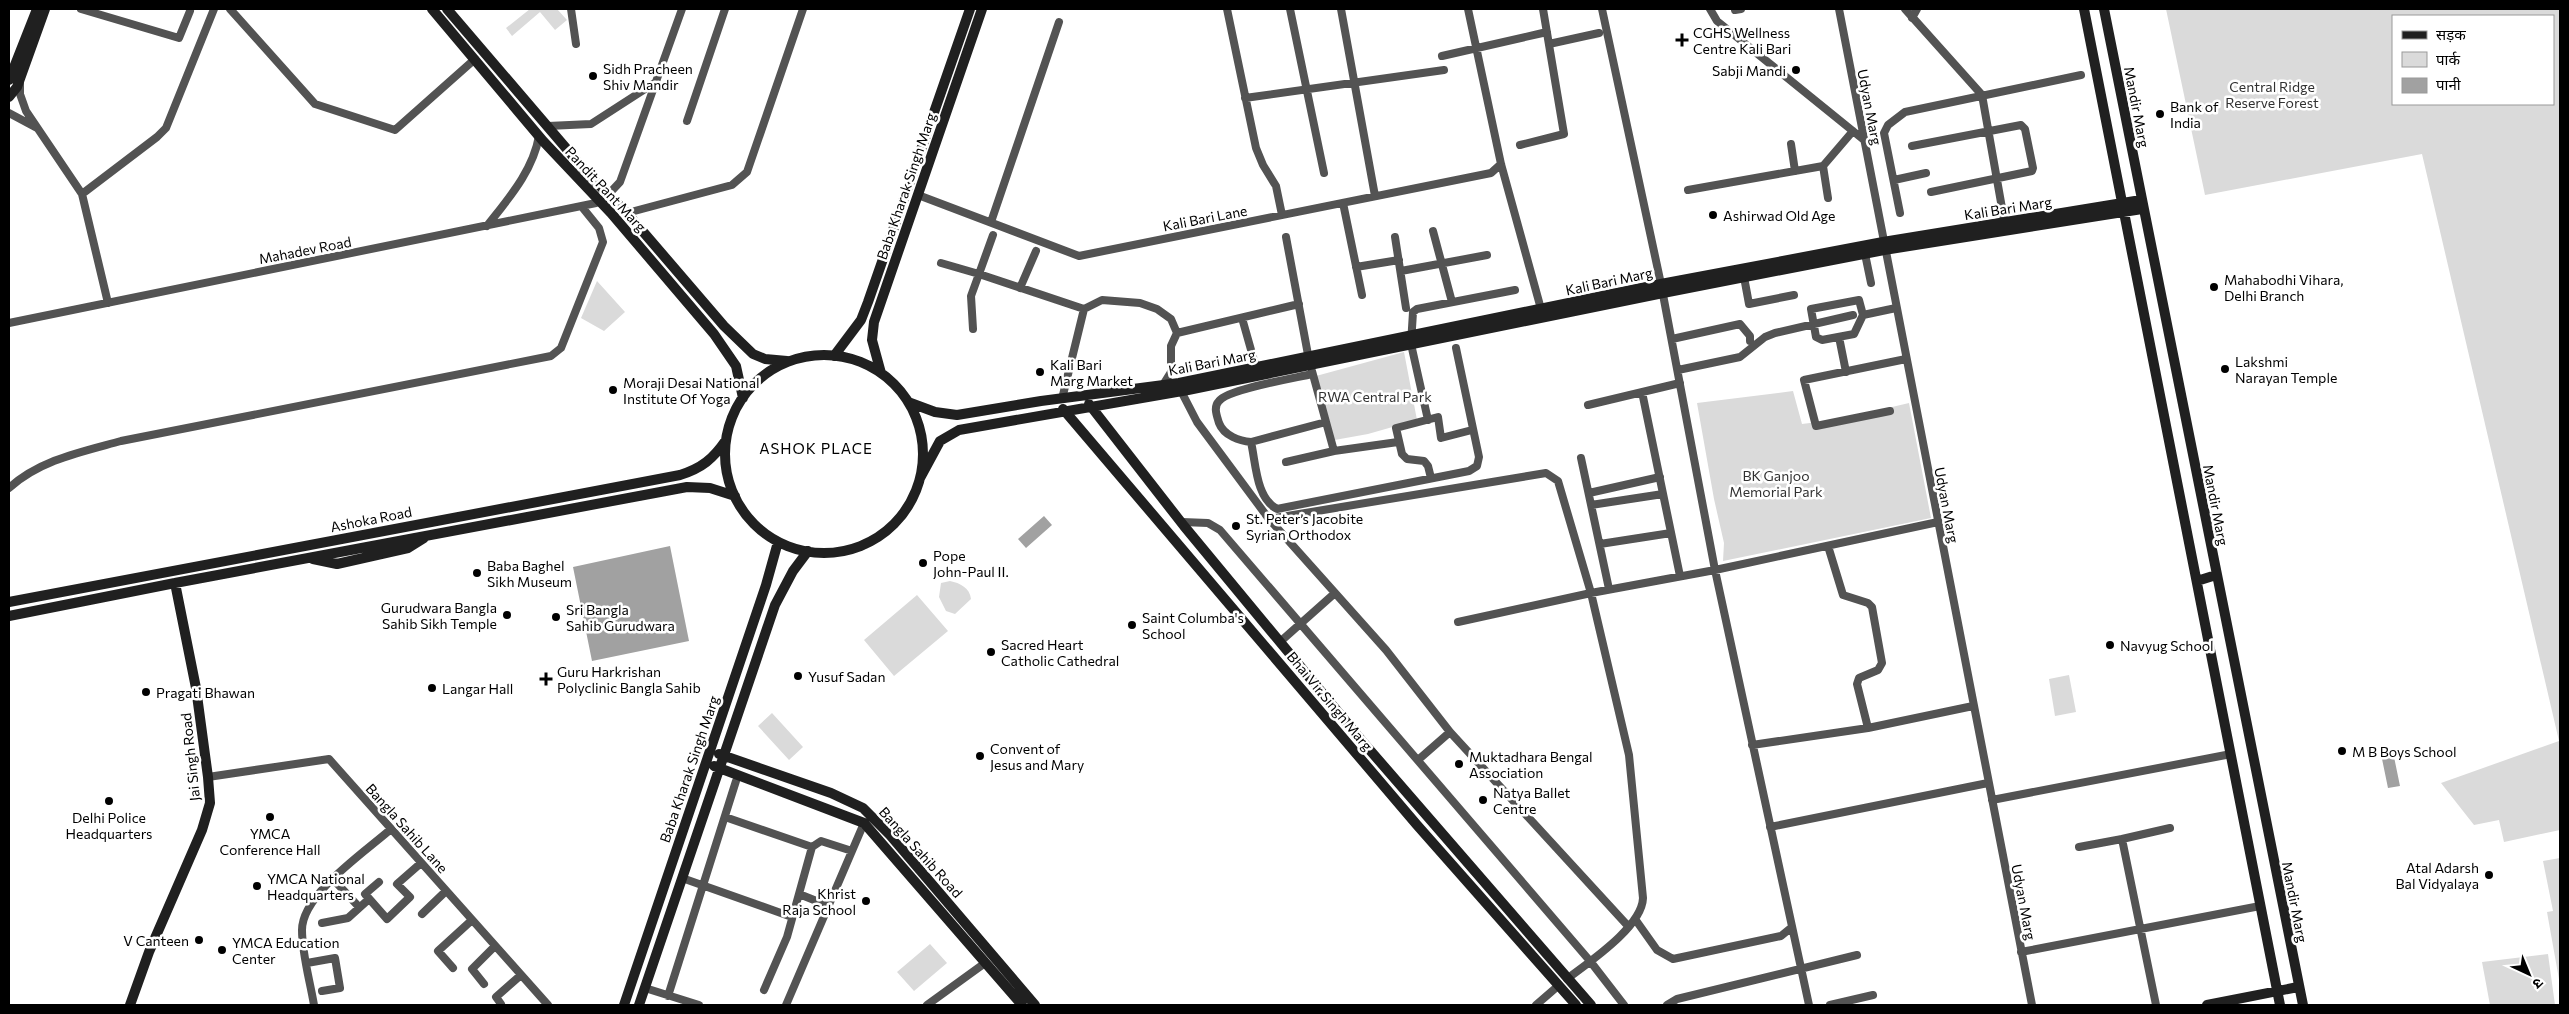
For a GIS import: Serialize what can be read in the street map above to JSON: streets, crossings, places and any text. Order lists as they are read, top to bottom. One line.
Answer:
{"streets":{"street":["Udyan Marg","Mandir Marg","Baba Kharak Singh Marg","Pandit Pant Marg","Kali Bari Marg","Kali Bari Lane","Mahadev Road","Ashoka Road","Bhai Vir Singh Marg","Jai Singh Road","Bangla Sahib Lane","Bangla Sahib Road"]},"crossings":[["Udyan Marg","Kali Bari Marg"],["Mandir Marg","Kali Bari Marg"],["Baba Kharak Singh Marg","Kali Bari Lane"],["Baba Kharak Singh Marg","Bangla Sahib Road"],["Pandit Pant Marg","Mahadev Road"],["Kali Bari Marg","Bhai Vir Singh Marg"],["Jai Singh Road","Bangla Sahib Lane"]],"districts":["ASHOK PLACE"],"parks":["Central Ridge Reserve Forest","RWA Central Park","BK Ganjoo Memorial Park"],"places":{"health":["CGHS Wellness Centre Kali Bari","Guru Harkrishan Polyclinic Bangla Sahib"],"other":["Sabji Mandi","Sidh Pracheen Shiv Mandir","Bank of India","Ashirwad Old Age","Mahabodhi Vihara, Delhi Branch","Lakshmi Narayan Temple","Kali Bari Marg Market","Moraji Desai National Institute Of Yoga","St. Peter’s Jacobite Syrian Orthodox","Pope John-Paul II.","Baba Baghel Sikh Museum","Gurudwara Bangla Sahib Sikh Temple","Sri Bangla Sahib Gurudwara","Saint Columba's School","Navyug School","Sacred Heart Catholic Cathedral","Yusuf Sadan","Langar Hall","Pragati Bhawan","M B Boys School","Convent of Jesus and Mary","Muktadhara Bengal Association","Natya Ballet Centre","Delhi Police Headquarters","YMCA Conference Hall","Atal Adarsh Bal Vidyalaya","YMCA National Headquarters","Khrist Raja School","V Canteen","YMCA Education Center"]},"legend":["सड़क","पार्क","पानी"],"north":"bottom right"}
